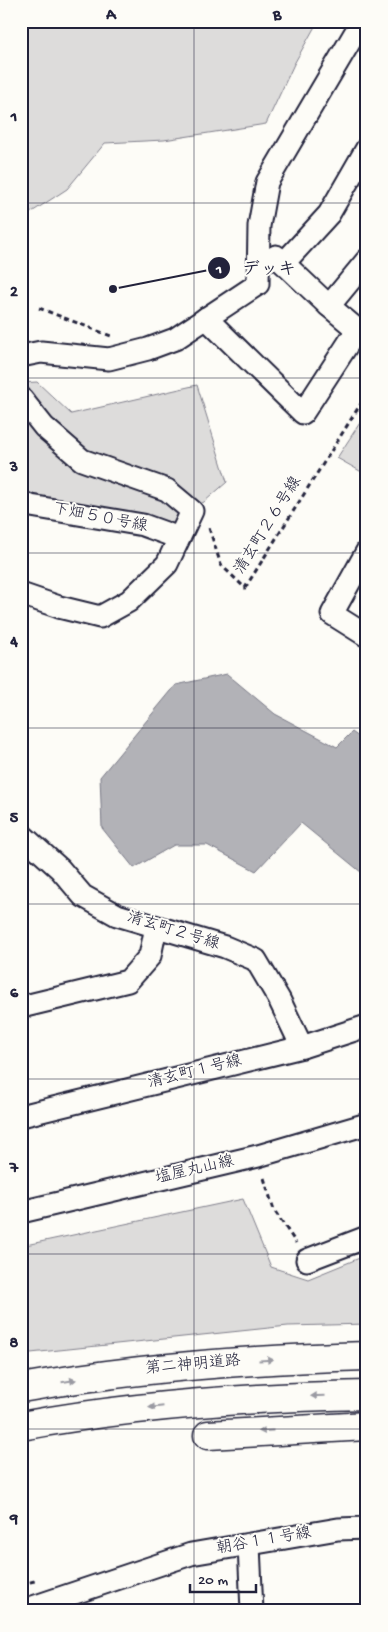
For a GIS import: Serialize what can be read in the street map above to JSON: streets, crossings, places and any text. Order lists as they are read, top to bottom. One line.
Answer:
{"streets":{"highway":["第二神明道路"],"street":["下畑５０号線","清玄町２号線","清玄町１号線","塩屋丸山線","朝谷１１号線"],"path":["清玄町２６号線"]},"crossings":[["清玄町２号線","清玄町１号線"]],"places":["デッキ"],"scale_bar":"20 m","grid":{"columns":["A","B"],"rows":["1","2","3","4","5","6","7","8","9"]}}
